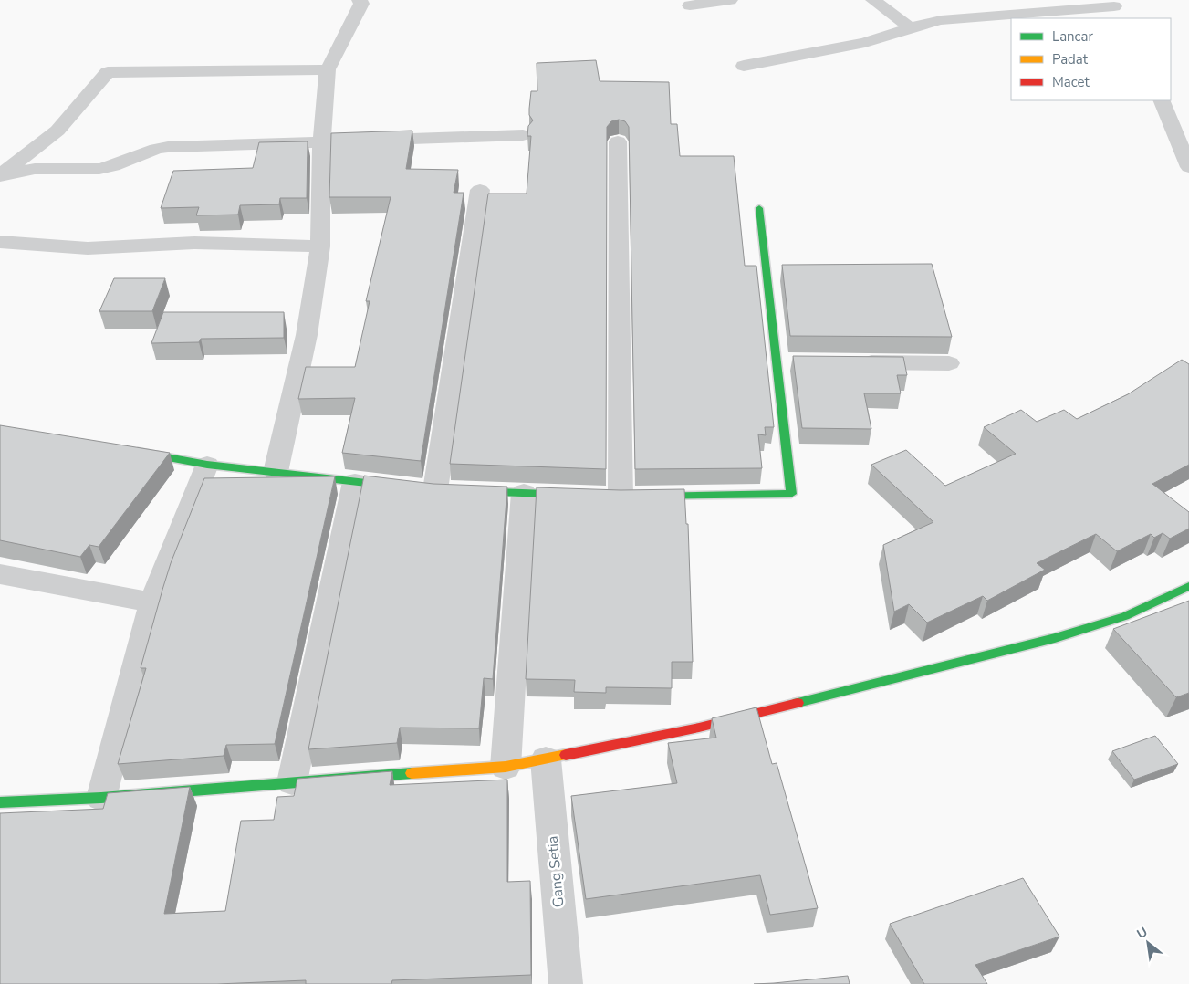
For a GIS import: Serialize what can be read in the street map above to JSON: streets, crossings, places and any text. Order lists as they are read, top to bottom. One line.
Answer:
{"streets":{"street":["Gang Setia"]},"legend":["Lancar","Padat","Macet"],"north":"top left"}
